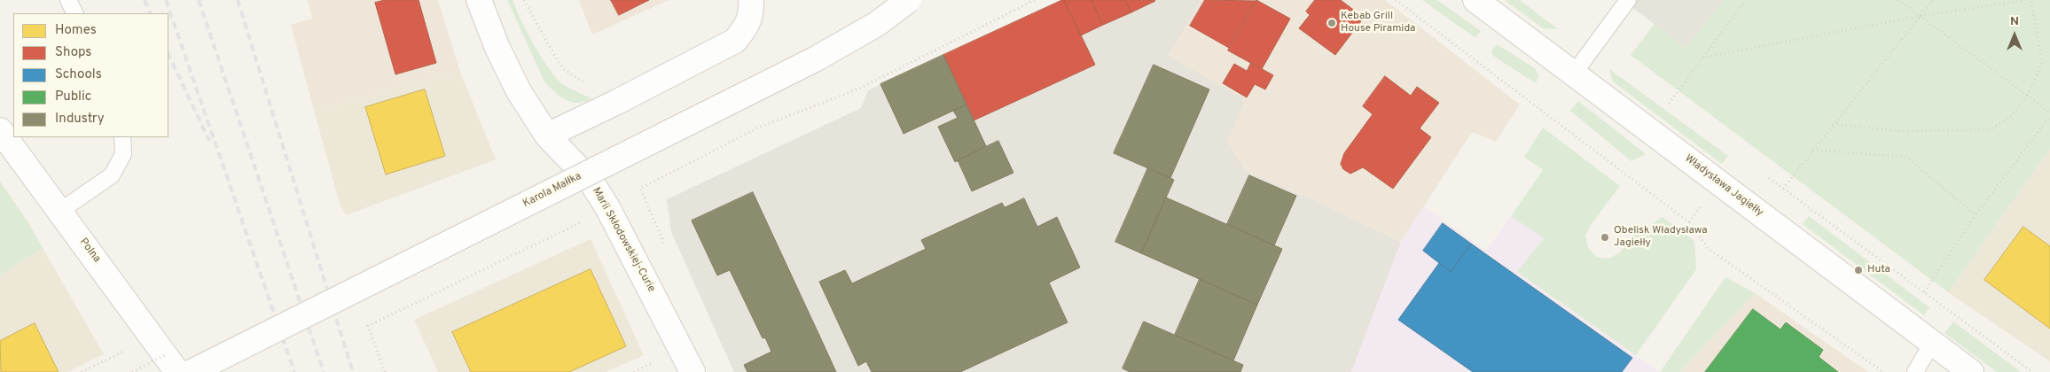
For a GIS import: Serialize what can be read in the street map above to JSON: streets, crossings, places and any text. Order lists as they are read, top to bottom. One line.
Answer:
{"streets":{"street":["Władysława Jagiełły","Karola Małłka","Marii Skłodowskiej-Curie","Polna"]},"places":["Kebab Grill House Piramida","Obelisk Władysława Jagiełły","Huta"],"legend":["Homes","Shops","Schools","Public","Industry"],"north":"top"}
